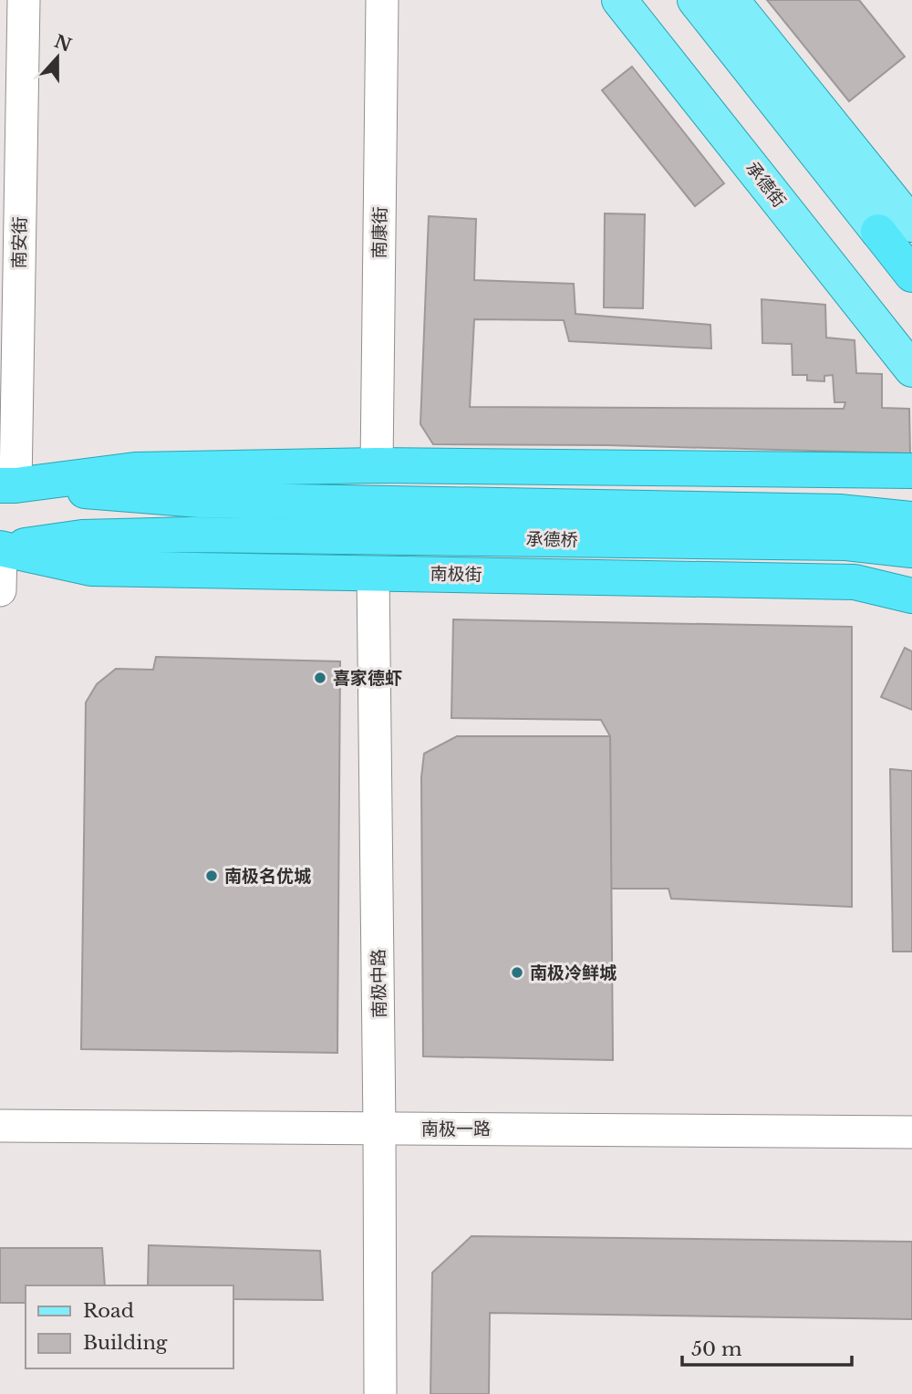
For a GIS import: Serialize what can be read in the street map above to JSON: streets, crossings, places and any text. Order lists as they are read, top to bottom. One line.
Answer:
{"streets":{"highway":["承德桥","南极街"],"main road":["承德街"],"street":["南康街","南安街","南极中路","南极一路"]},"crossings":[["南安街","承德桥"],["承德桥","南极街"],["南极街","南极中路"],["南极中路","南极一路"]],"places":["喜家德虾","南极名优城","南极冷鲜城"],"legend":["Road","Building"],"scale_bar":"50 m","north":"top"}
